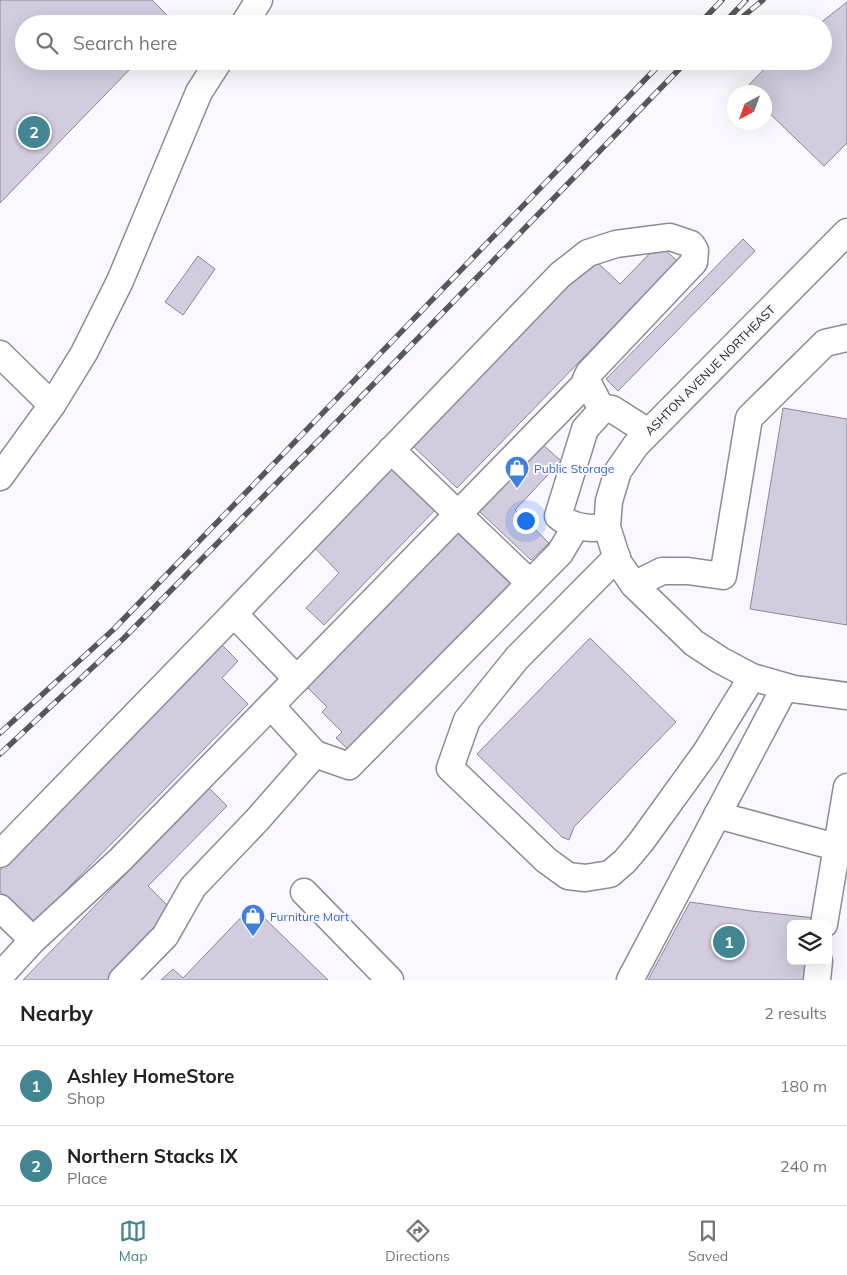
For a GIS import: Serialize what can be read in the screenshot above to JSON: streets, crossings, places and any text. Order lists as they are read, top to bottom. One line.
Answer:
{"streets":{"street":["ASHTON AVENUE NORTHEAST"]},"places":{"shop":["Public Storage","Furniture Mart"]},"north":"bottom left","page":{"search":"Search here","pins":["2","1"],"heading":["Nearby","2 results"],"list":[{"mark":"1","name":"Ashley HomeStore","note":"Shop","value":"180 m"},{"mark":"2","name":"Northern Stacks IX","note":"Place","value":"240 m"}],"nav":["Map","Directions","Saved"]}}
